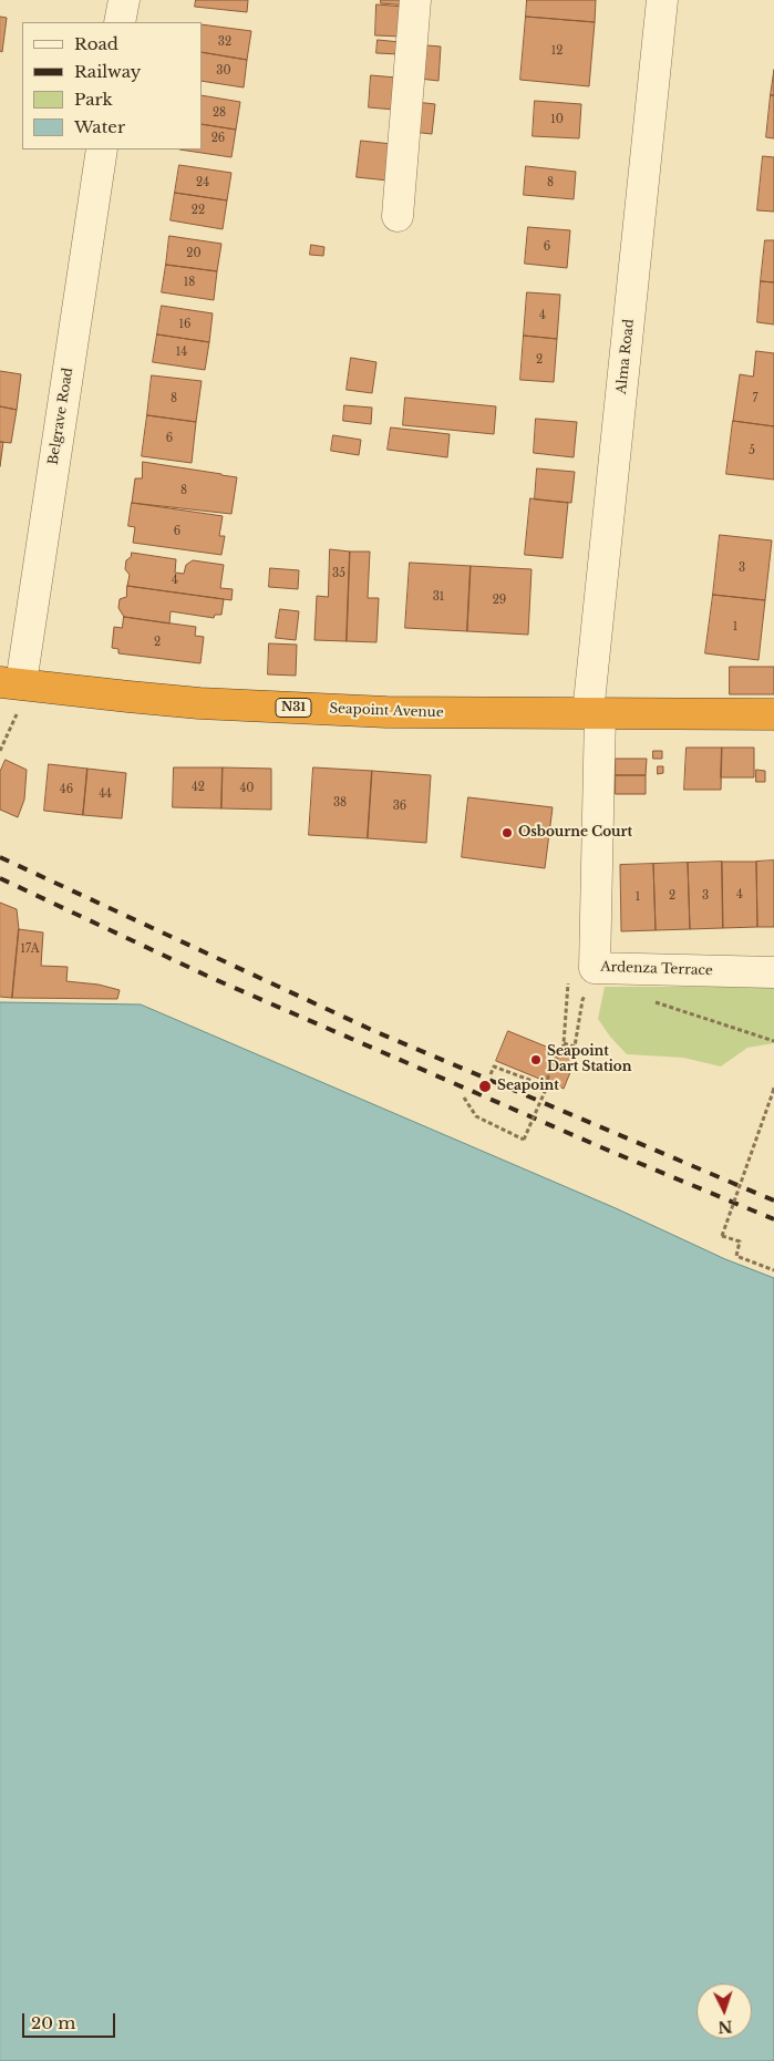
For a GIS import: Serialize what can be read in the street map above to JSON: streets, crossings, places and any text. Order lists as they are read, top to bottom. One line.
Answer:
{"streets":{"highway":["N31","Seapoint Avenue"],"street":["Alma Road","Belgrave Road","Ardenza Terrace"]},"crossings":[["Alma Road","Seapoint Avenue"],["Alma Road","Ardenza Terrace"],["Belgrave Road","Seapoint Avenue"],["Seapoint Avenue","Ardenza Terrace"]],"places":["Osbourne Court","Seapoint Dart Station","Seapoint"],"house_numbers":["32","12","30","28","10","26","24","8","22","6","20","18","4","16","14","2","8","7","6","5","8","6","3","35","4","31","29","1","2","42","40","46","44","38","36","4","2","3","1","17A"],"legend":["Road","Railway","Park","Water"],"scale_bar":"20 m","north":"bottom"}
